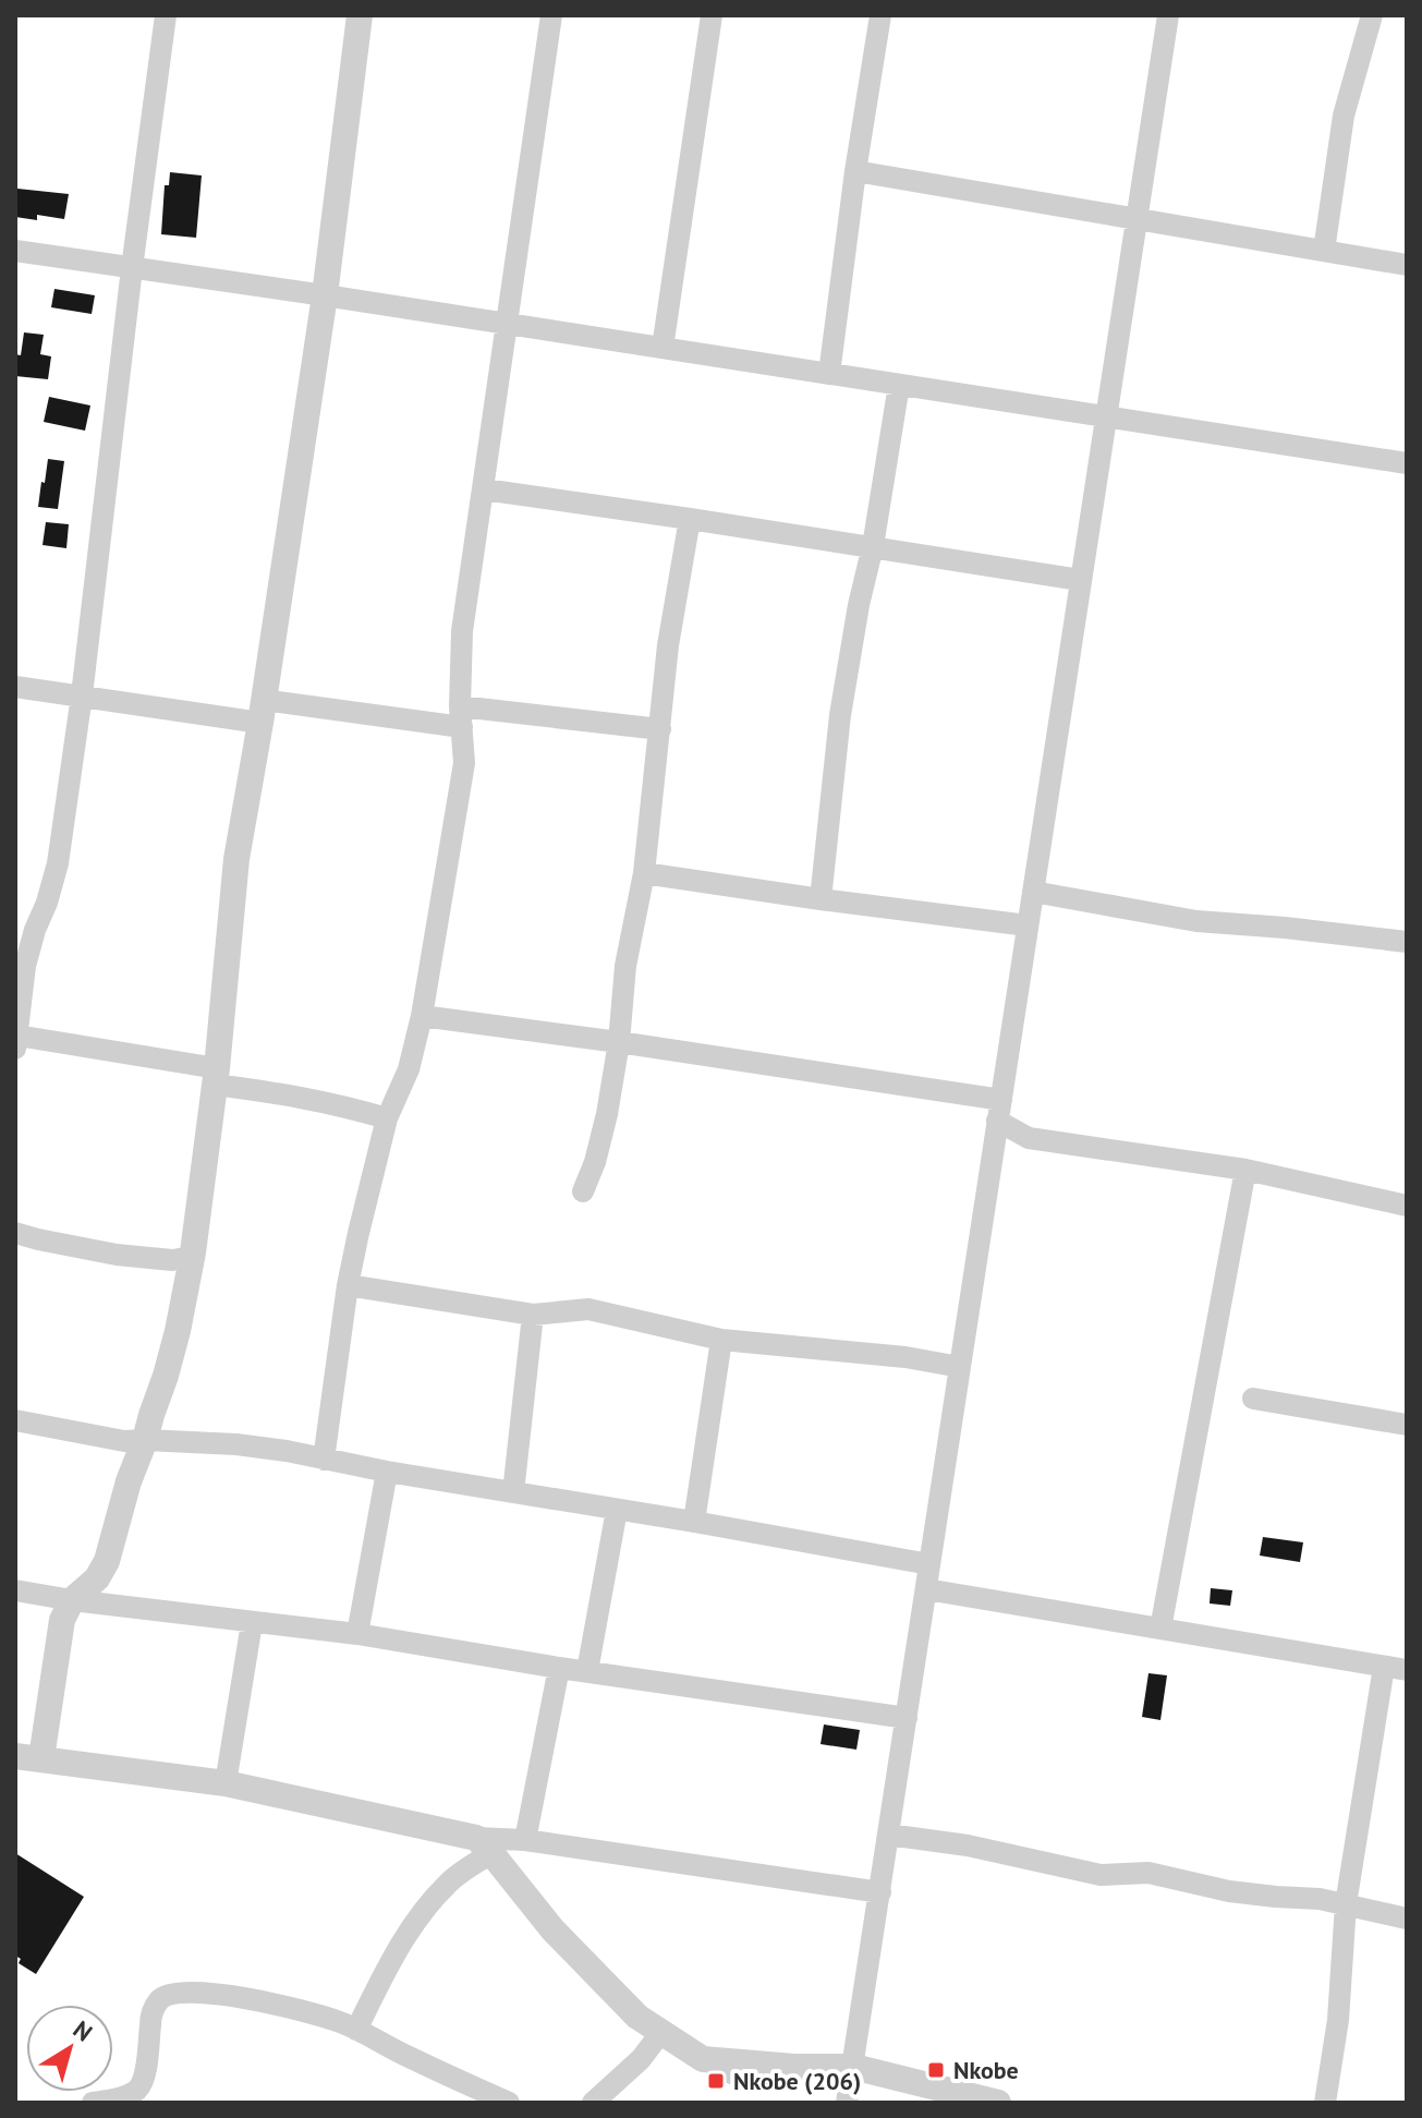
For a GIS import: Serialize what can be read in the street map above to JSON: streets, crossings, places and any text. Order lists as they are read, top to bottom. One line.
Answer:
{"places":{"transit":["Nkobe","Nkobe (206)"]},"north":"top right"}
